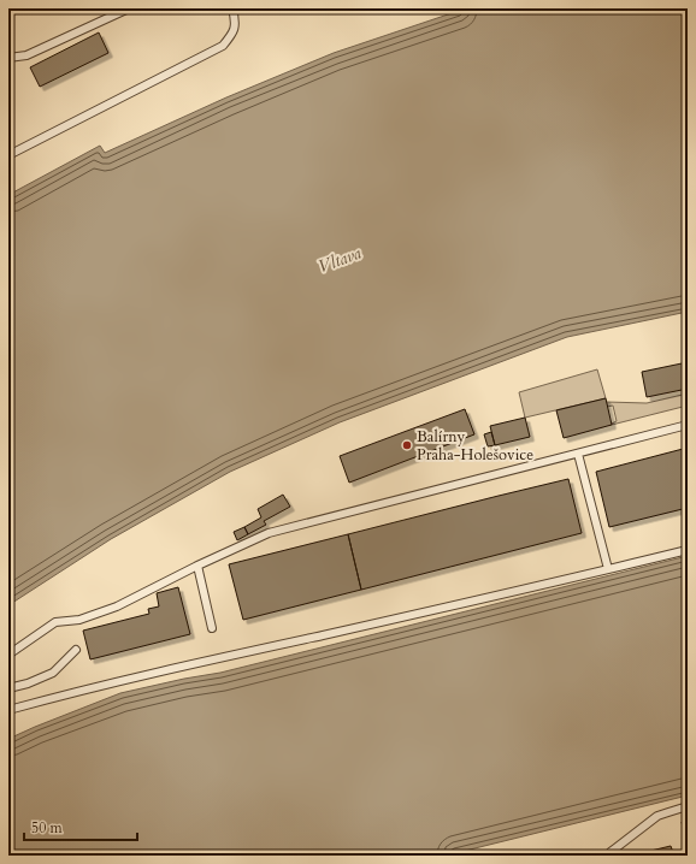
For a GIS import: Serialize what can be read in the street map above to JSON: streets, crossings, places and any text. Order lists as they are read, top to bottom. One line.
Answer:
{"water":["Vltava"],"places":["Balírny Praha-Holešovice"],"scale_bar":"50 m"}
